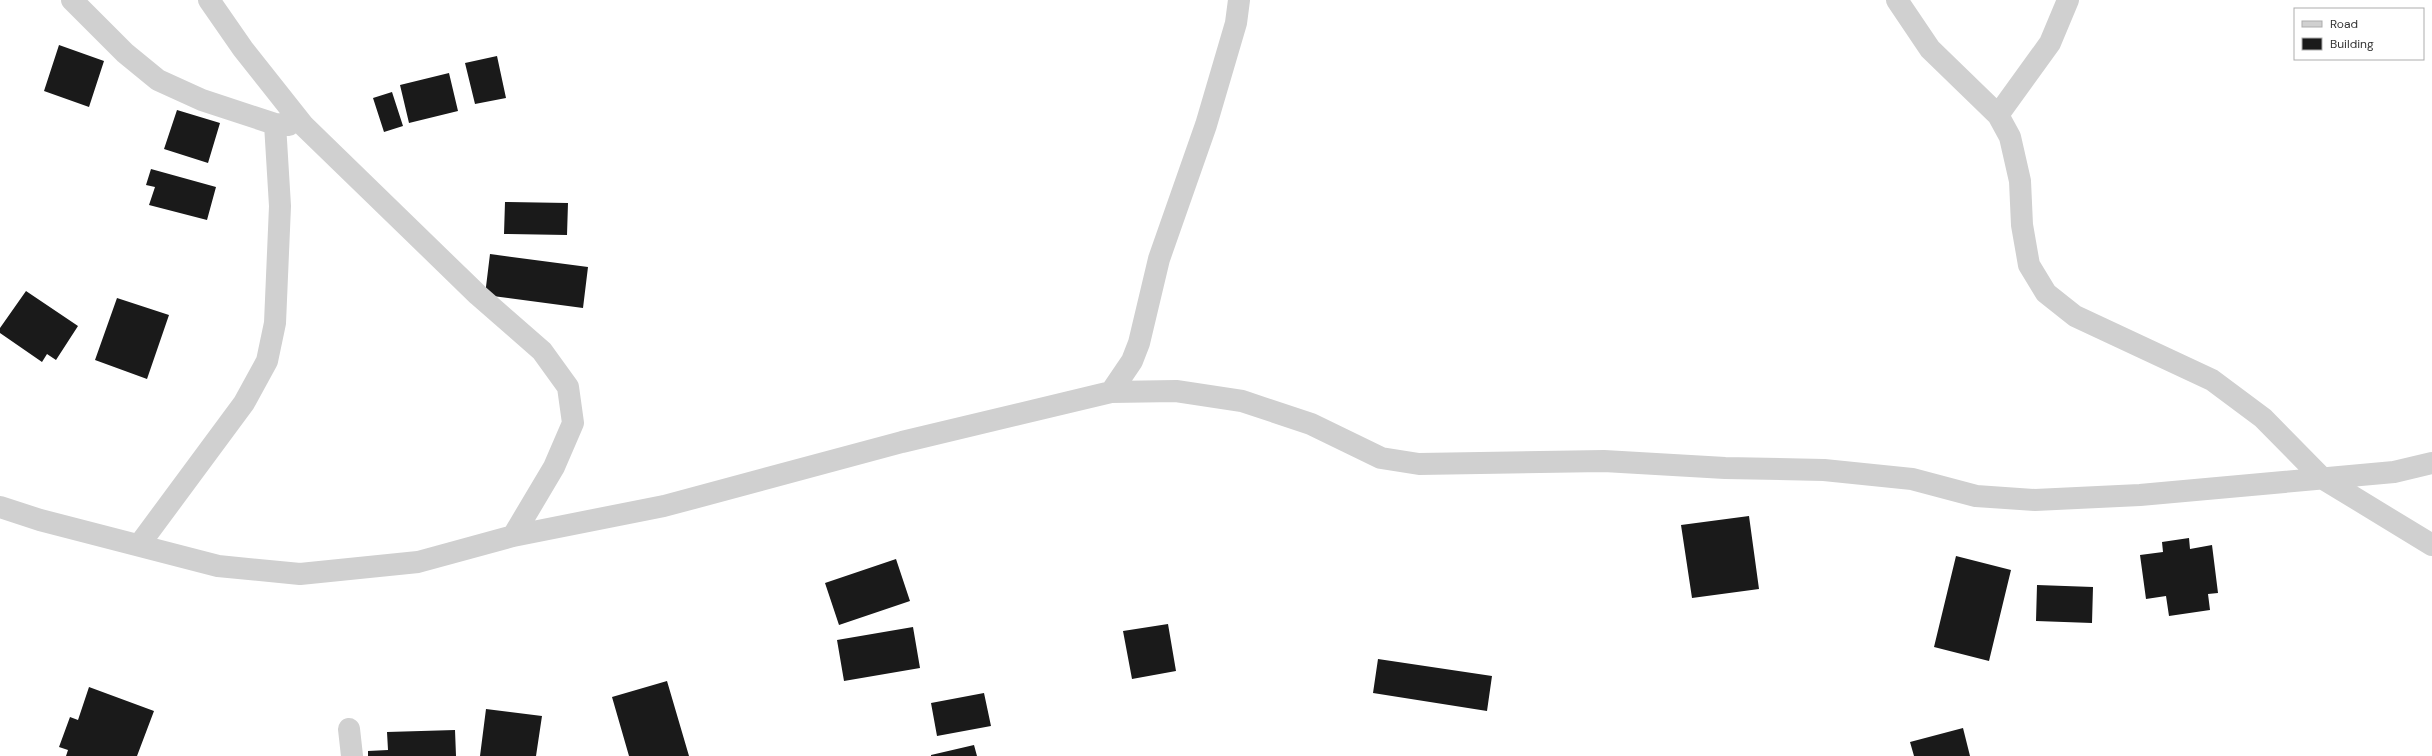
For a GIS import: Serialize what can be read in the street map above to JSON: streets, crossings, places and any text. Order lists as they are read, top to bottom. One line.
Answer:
{"legend":["Road","Building"]}
